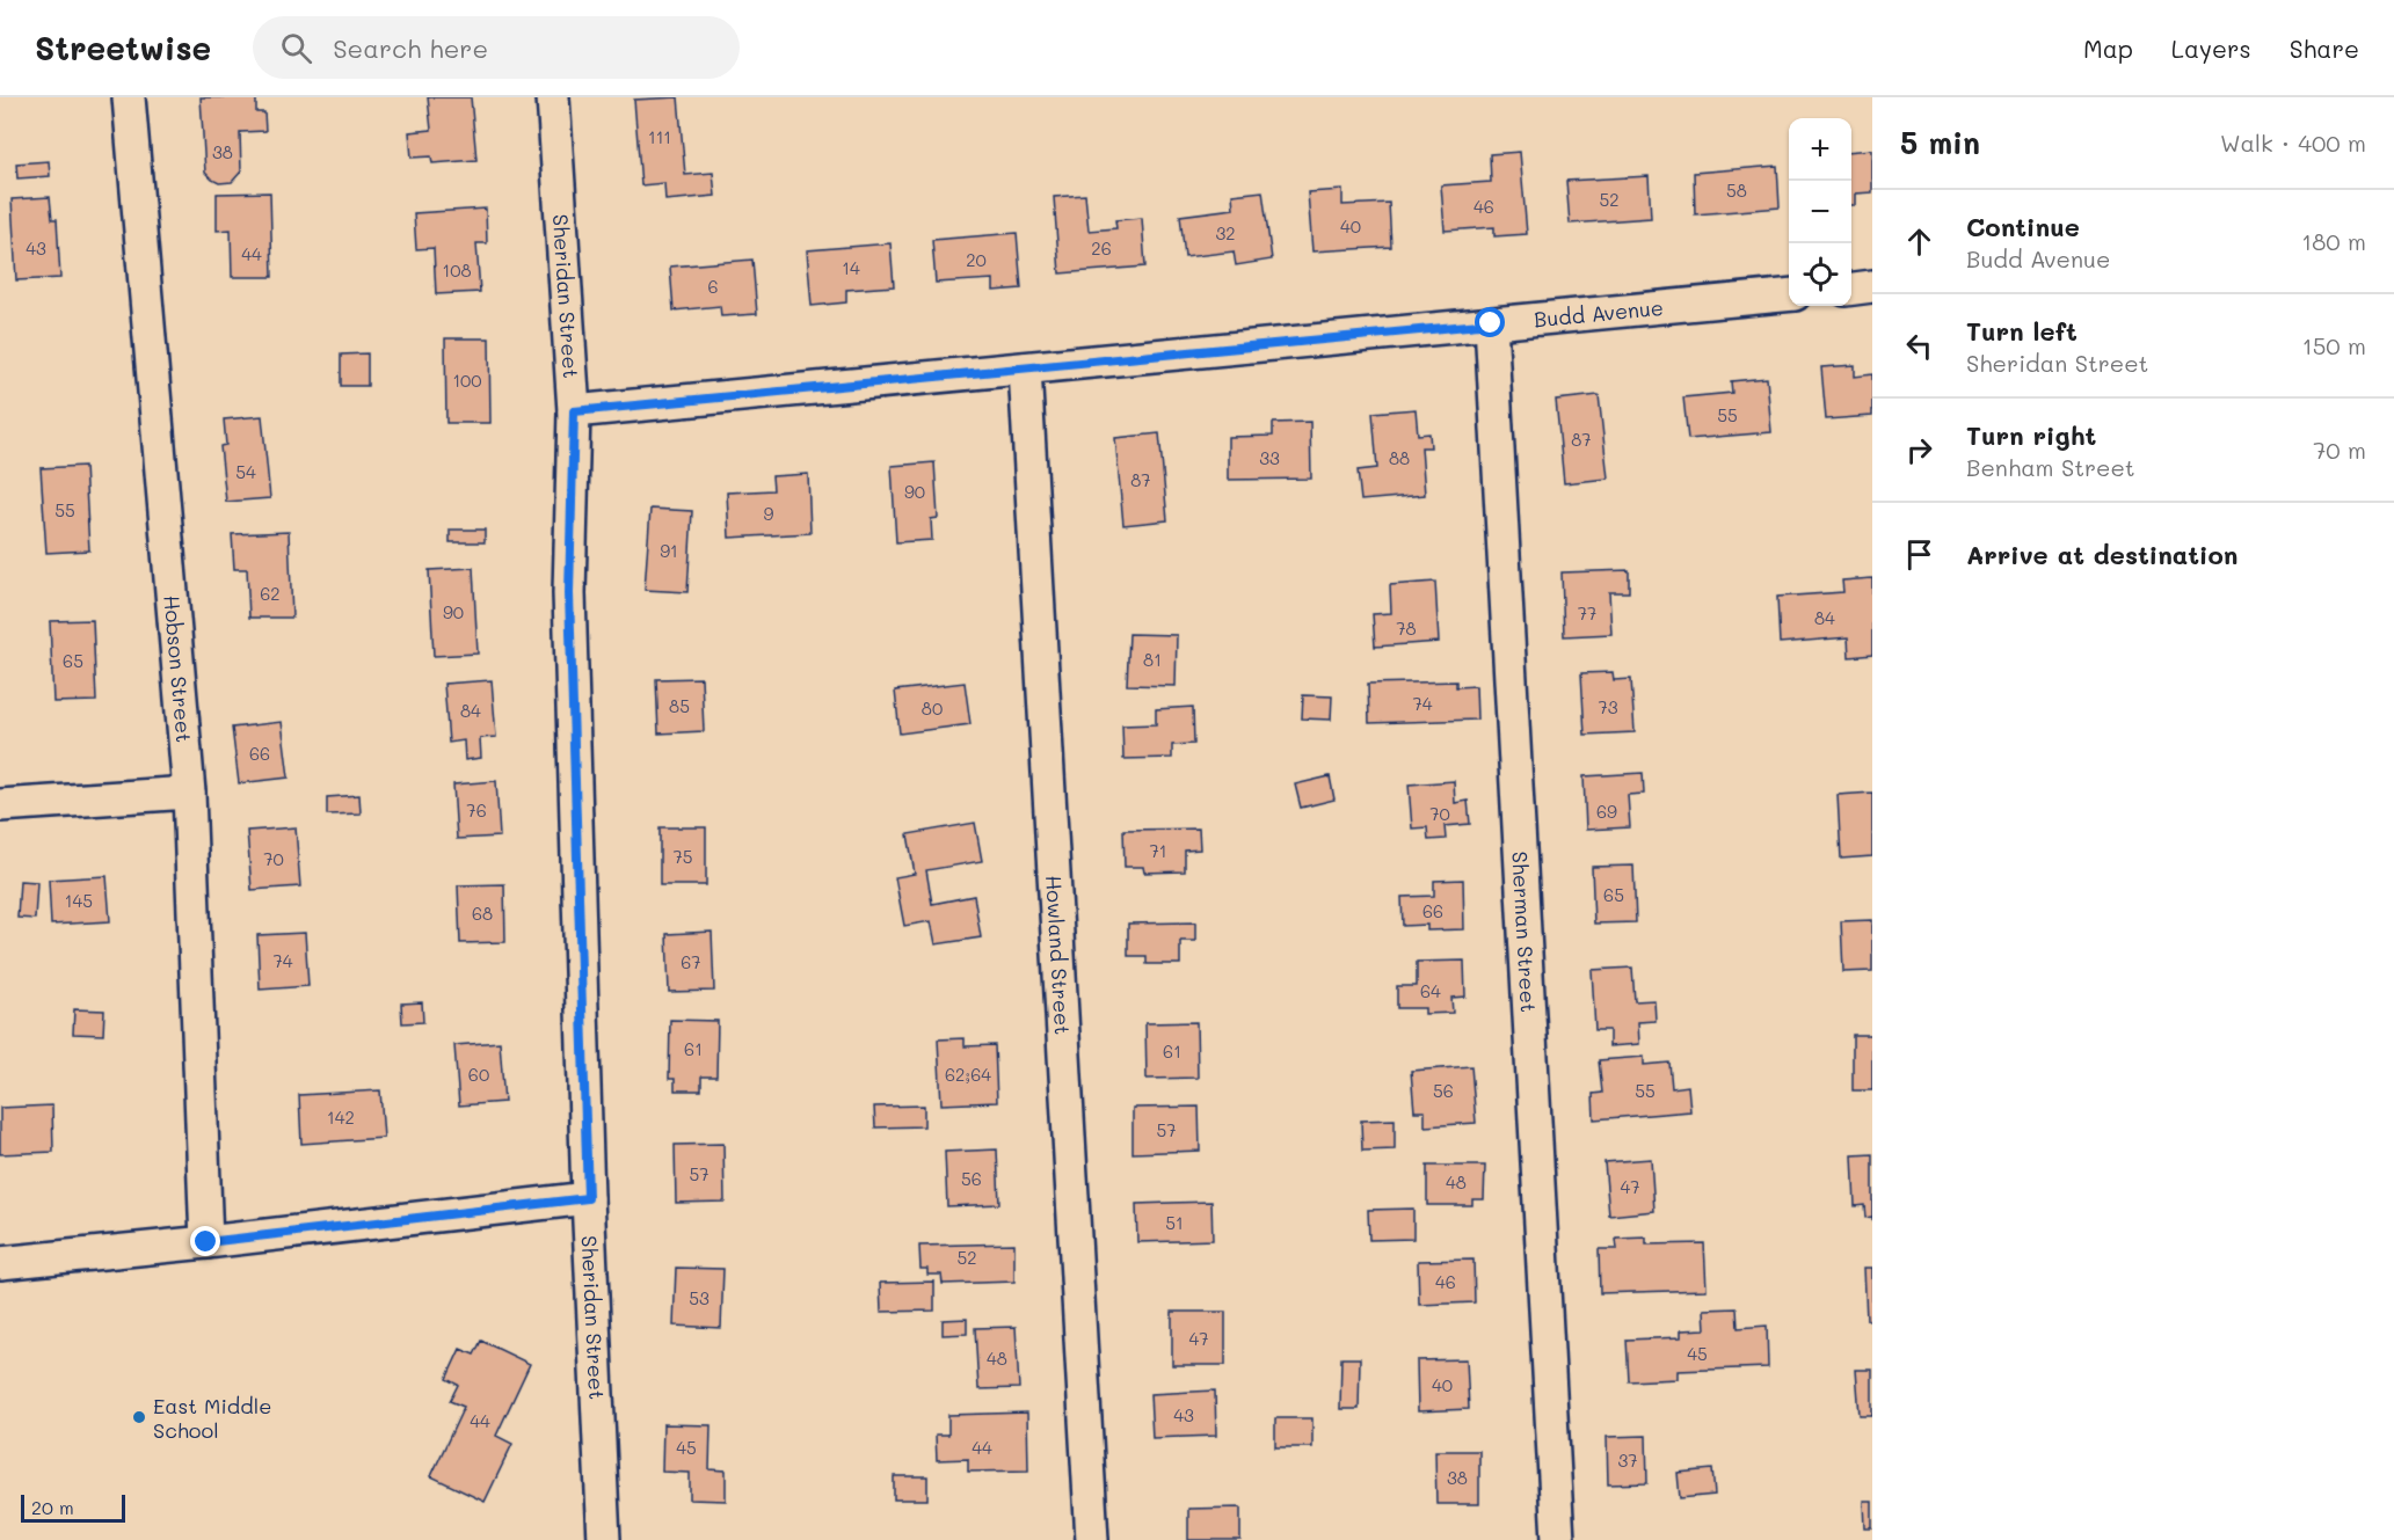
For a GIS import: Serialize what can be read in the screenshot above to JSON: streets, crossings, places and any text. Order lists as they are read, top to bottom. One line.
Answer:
{"streets":{"street":["Sheridan Street","Budd Avenue","Hobson Street","Sherman Street","Howland Street"]},"crossings":[["Sheridan Street","Budd Avenue"],["Budd Avenue","Sherman Street"],["Budd Avenue","Howland Street"]],"places":["East Middle School"],"house_numbers":["111","38","58","52","46","40","32","43","26","44","20","14","108","6","100","55","87","33","88","54","87","90","55","9","91","62","90","77","84","78","81","65","74","85","73","80","84","66","76","69","70","71","75","70","65","145","66","68","74","67","64","61","61","60","62;64","56","55","142","57","57","56","48","47","51","52","46","53","47","45","48","40","43","44","45","44","37","38"],"scale_bar":"20 m","page":{"header":"Streetwise","search":"Search here","nav":["Map","Layers","Share"],"heading":["5 min","Walk · 400 m"],"map_buttons":["+","−"],"list":[["Continue","Budd Avenue","180 m"],["Turn left","Sheridan Street","150 m"],["Turn right","Benham Street","70 m"],"Arrive at destination"],"scale":"20 m"}}
